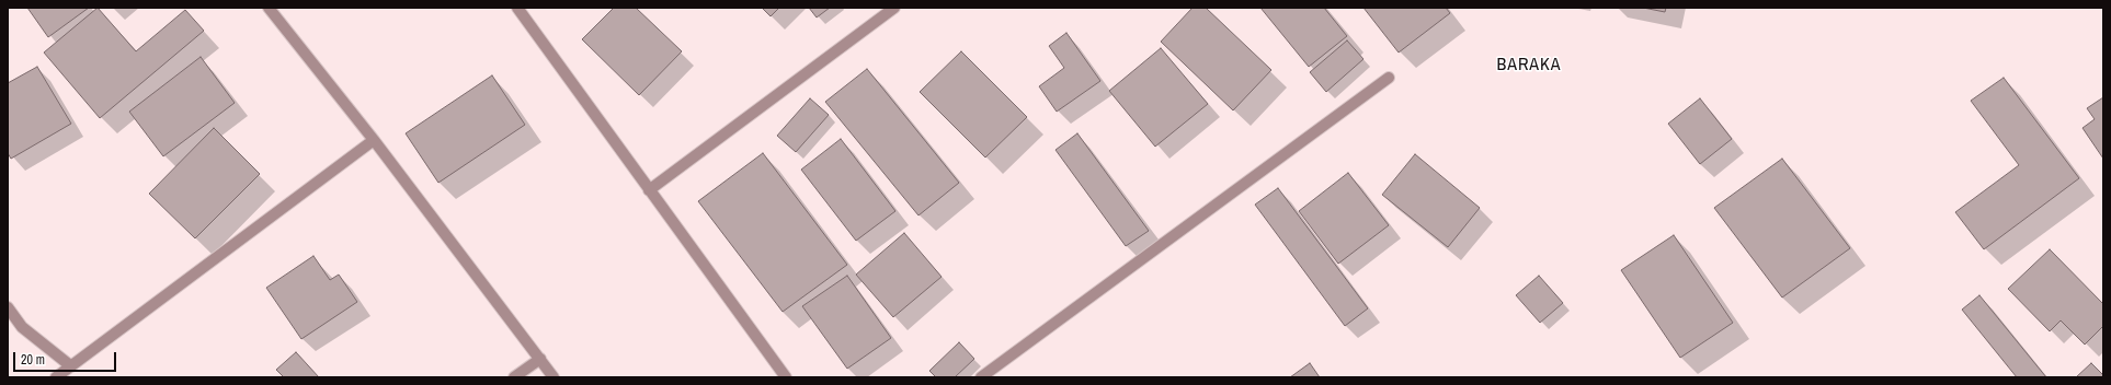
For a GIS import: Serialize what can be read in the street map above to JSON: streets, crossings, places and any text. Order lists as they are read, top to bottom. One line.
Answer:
{"districts":["BARAKA"],"scale_bar":"20 m"}
